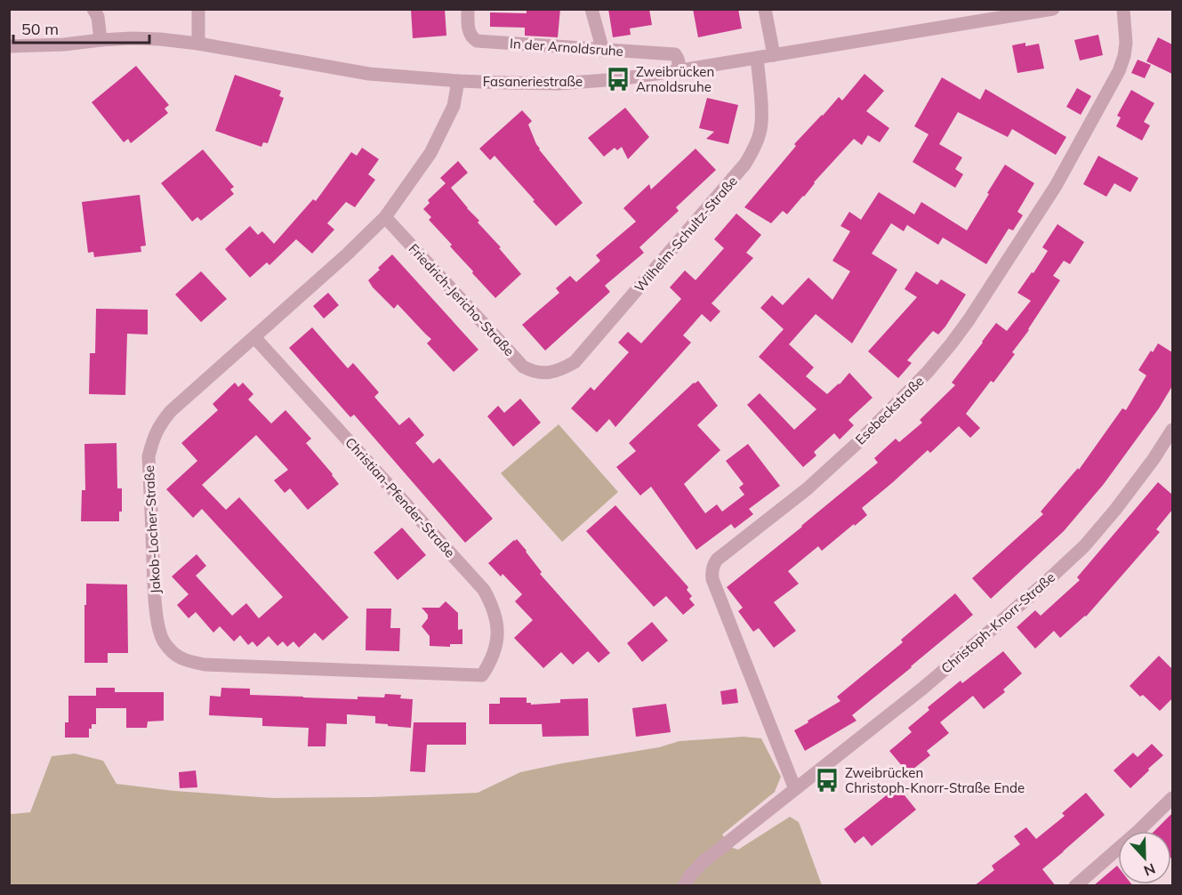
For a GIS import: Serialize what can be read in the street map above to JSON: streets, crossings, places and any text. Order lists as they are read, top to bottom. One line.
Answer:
{"streets":{"street":["In der Arnoldsruhe","Fasaneriestraße","Wilhelm-Schultz-Straße","Friedrich-Jericho-Straße","Esebeckstraße","Christian-Pfender-Straße","Jakob-Locher-Straße","Christoph-Knorr-Straße"]},"crossings":[["In der Arnoldsruhe","Fasaneriestraße"],["Fasaneriestraße","Wilhelm-Schultz-Straße"],["Fasaneriestraße","Jakob-Locher-Straße"],["Wilhelm-Schultz-Straße","Friedrich-Jericho-Straße"],["Friedrich-Jericho-Straße","Jakob-Locher-Straße"],["Esebeckstraße","Christoph-Knorr-Straße"],["Christian-Pfender-Straße","Jakob-Locher-Straße"]],"places":{"bus stop":["Zweibrücken Arnoldsruhe","Zweibrücken Christoph-Knorr-Straße Ende"]},"scale_bar":"50 m","north":"bottom"}
